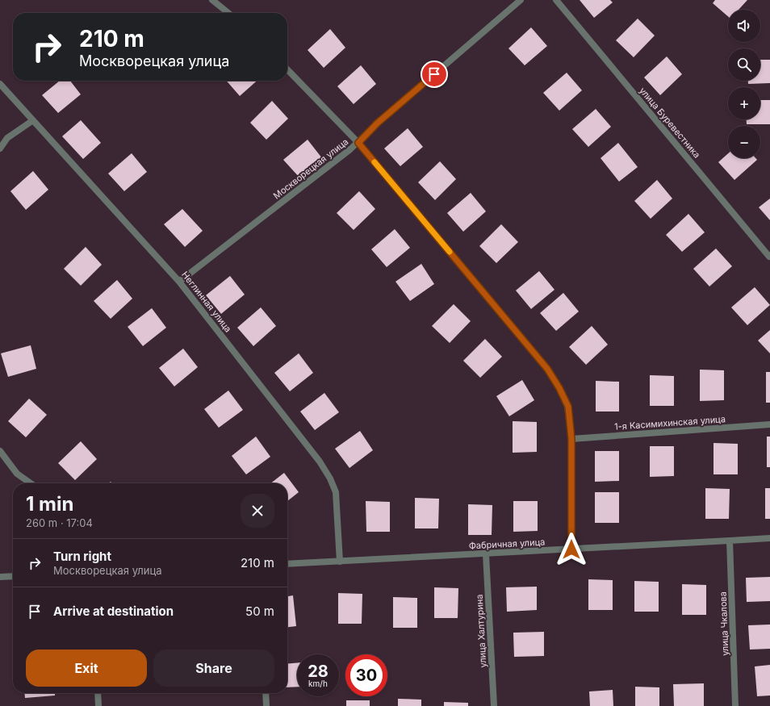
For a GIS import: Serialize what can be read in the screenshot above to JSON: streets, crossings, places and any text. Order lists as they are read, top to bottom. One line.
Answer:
{"streets":{"street":["улица Буревестника","Москворецкая улица","Неглинная улица","1-я Касимихинская улица","Фабричная улица","улица Чкалова","улица Халтурина"]},"crossings":[["Москворецкая улица","Неглинная улица"],["Неглинная улица","Фабричная улица"],["Фабричная улица","улица Чкалова"],["Фабричная улица","улица Халтурина"]],"page":{"map_buttons":["+","−"],"turn":["210 m","Москворецкая улица"],"heading":["1 min","260 m · 17:04"],"list":[{"name":"Turn right","note":"Москворецкая улица","value":"210 m"},{"name":"Arrive at destination","value":"50 m"}],"buttons":["Exit","Share"],"speed":"28 km/h","limit":"30"}}
